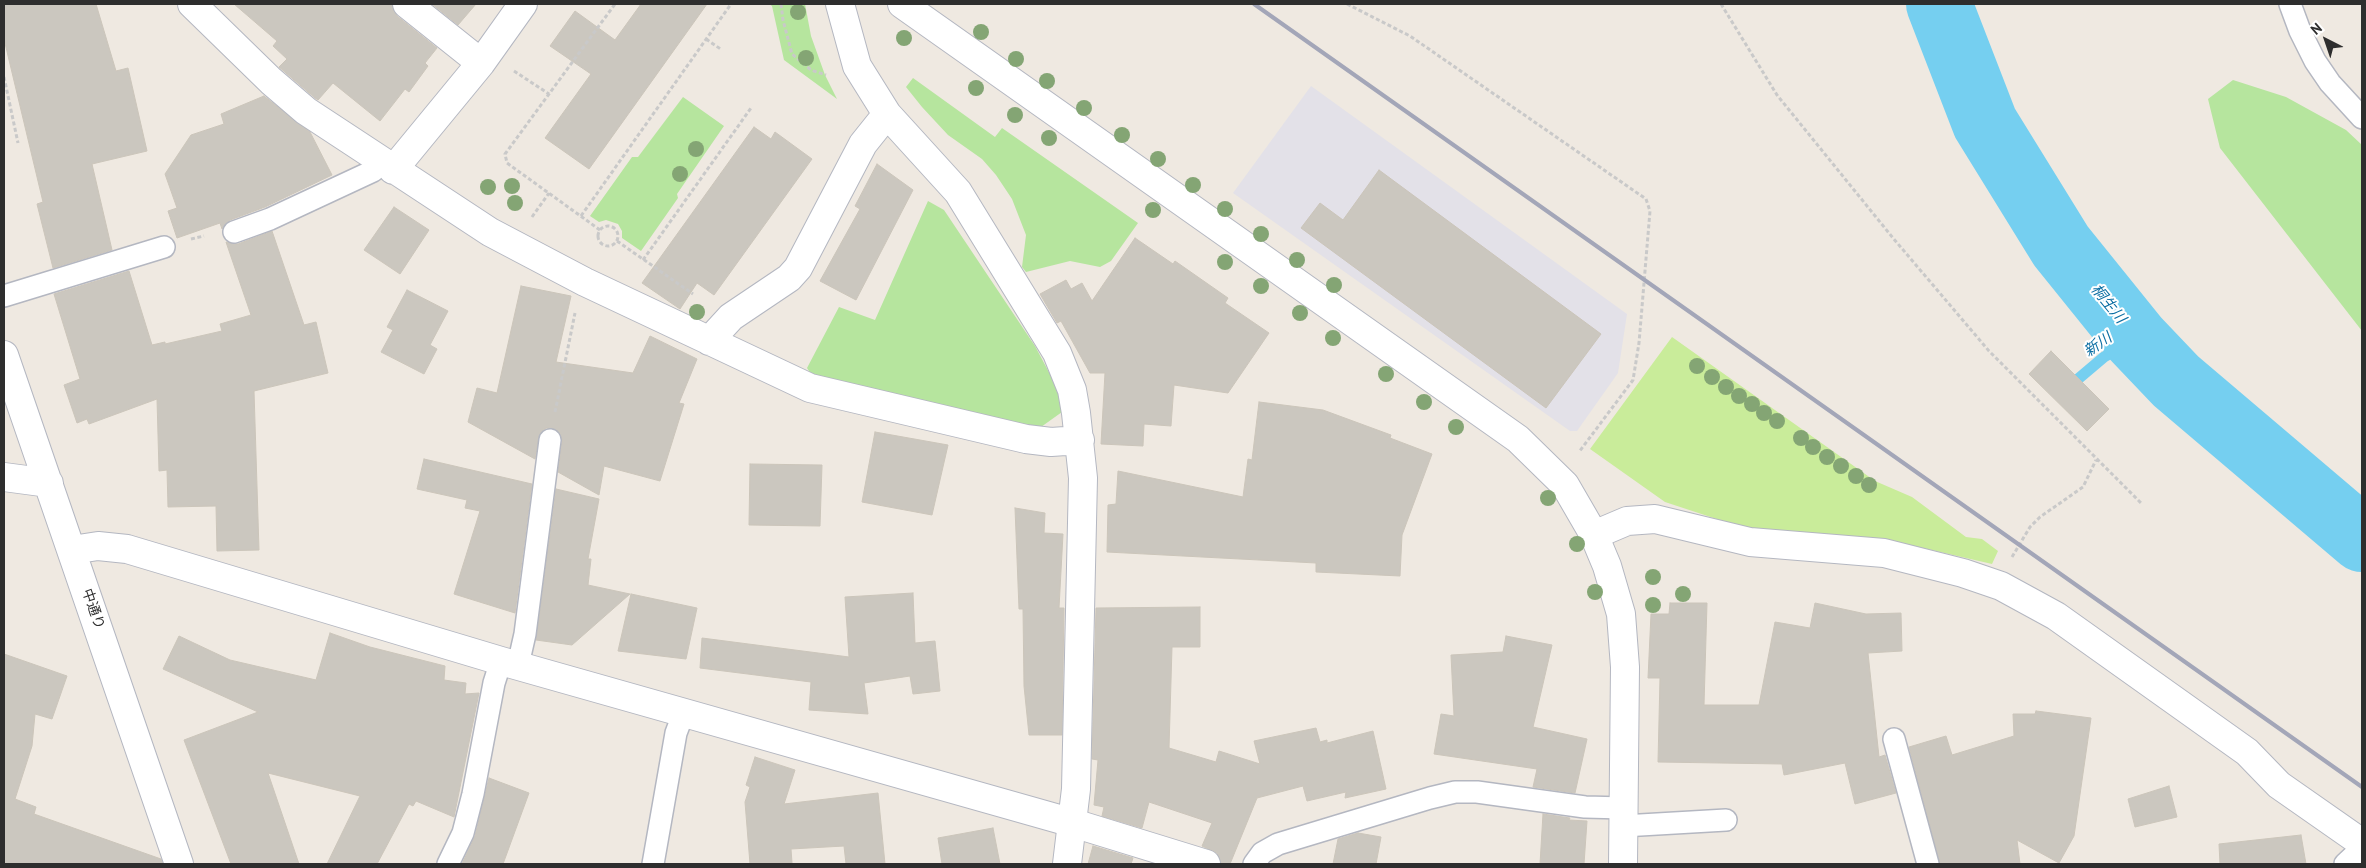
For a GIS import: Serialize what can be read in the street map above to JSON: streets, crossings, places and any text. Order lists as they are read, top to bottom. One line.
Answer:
{"streets":{"street":["中通り"]},"water":["桐生川","新川"],"north":"top left"}
